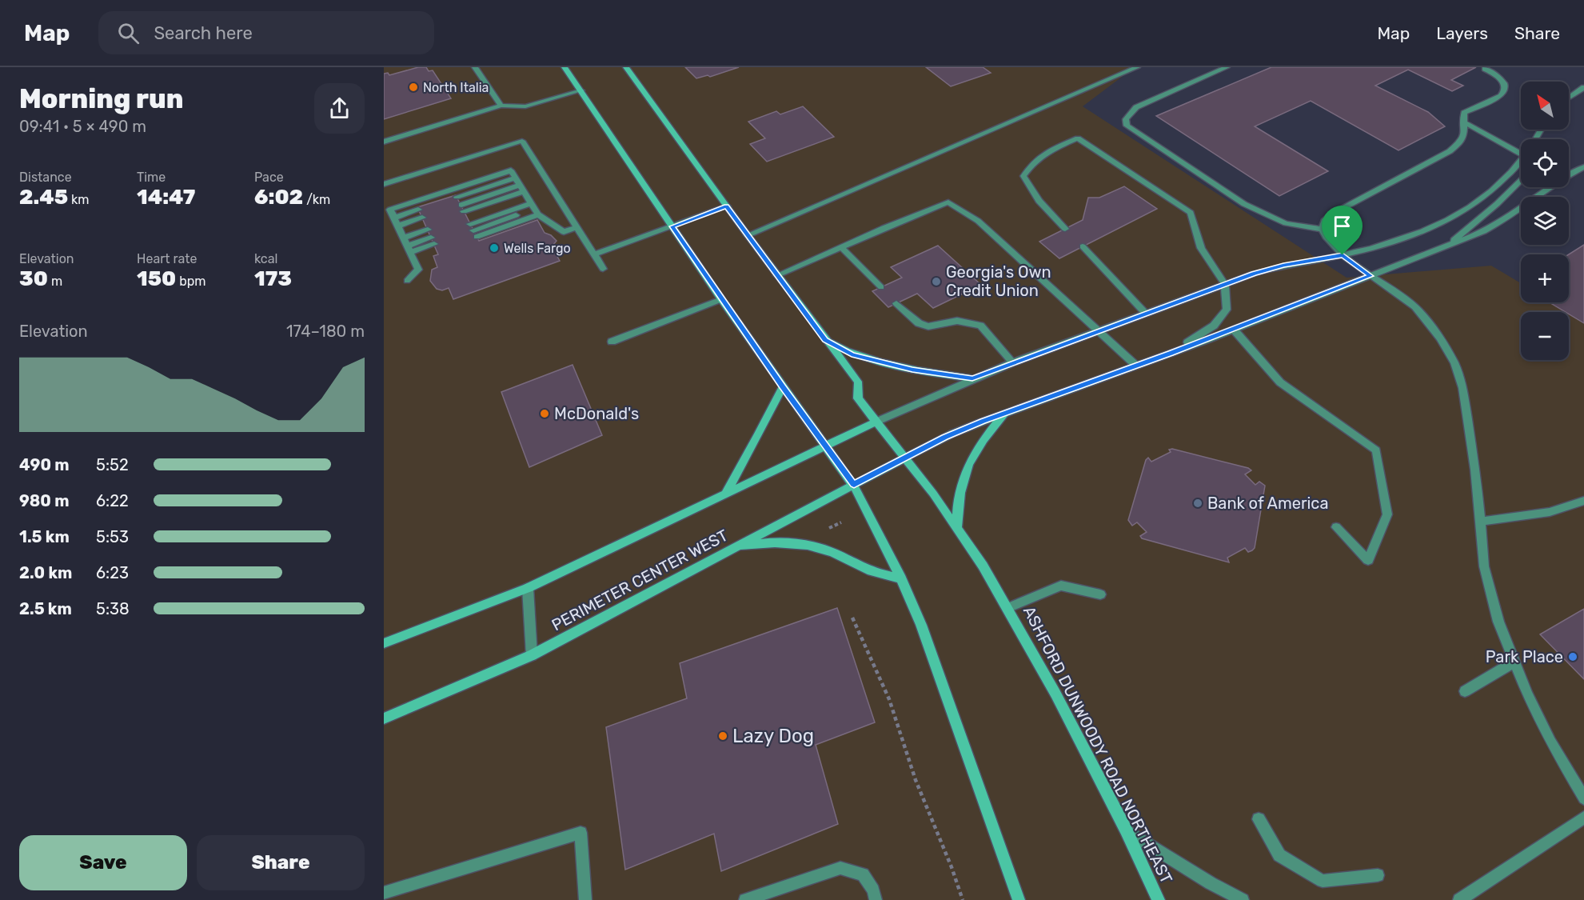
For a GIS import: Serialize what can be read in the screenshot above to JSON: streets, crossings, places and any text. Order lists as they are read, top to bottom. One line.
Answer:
{"streets":{"main road":["PERIMETER CENTER WEST","ASHFORD DUNWOODY ROAD NORTHEAST"]},"crossings":[["PERIMETER CENTER WEST","ASHFORD DUNWOODY ROAD NORTHEAST"]],"places":["North Italia","Wells Fargo","Georgia's Own Credit Union","McDonald's","Bank of America","Park Place","Lazy Dog"],"north":"top left","page":{"header":"Map","search":"Search here","nav":["Map","Layers","Share"],"heading":["Morning run","09:41 · 5 × 490 m"],"map_buttons":["+","−"],"stats":[["Distance","2.45 km"],["Time","14:47"],["Pace","6:02 /km"],["Elevation","30 m"],["Heart rate","150 bpm"],["kcal","173"]],"chart":["Elevation","174–180 m"],"list":[{"name":"490 m","note":"5:52"},{"name":"980 m","note":"6:22"},{"name":"1.5 km","note":"5:53"},{"name":"2.0 km","note":"6:23"},{"name":"2.5 km","note":"5:38"}],"buttons":["Save","Share"]}}
